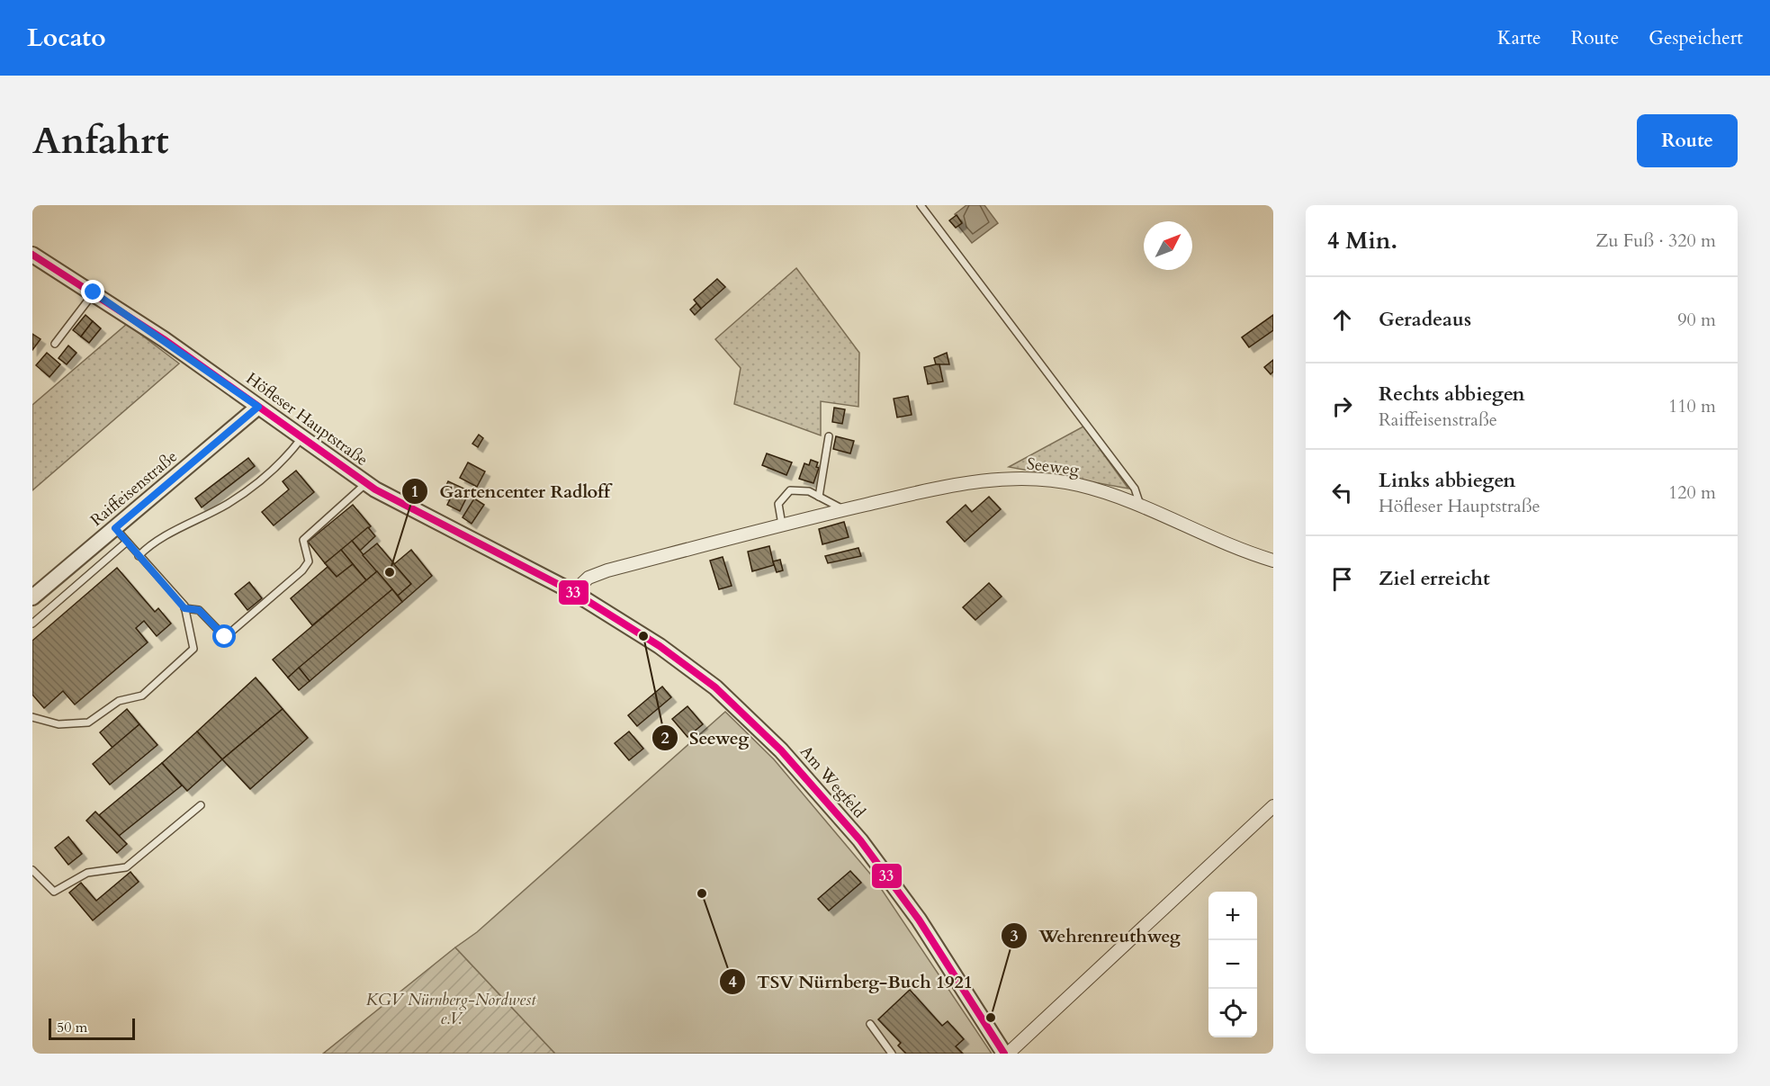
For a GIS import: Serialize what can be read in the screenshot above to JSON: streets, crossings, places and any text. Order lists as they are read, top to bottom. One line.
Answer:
{"streets":{"street":["Höfleser Hauptstraße","Seeweg","Raiffeisenstraße","Am Wegfeld"]},"crossings":[["Höfleser Hauptstraße","Seeweg"],["Höfleser Hauptstraße","Raiffeisenstraße"],["Höfleser Hauptstraße","Am Wegfeld"],["Seeweg","Am Wegfeld"]],"parks":["KGV Nürnberg-Nordwest e.V."],"places":["Gartencenter Radloff","Seeweg","TSV Nürnberg-Buch 1921","Wehrenreuthweg"],"lines":["transit line 33"],"scale_bar":"50 m","north":"top right","page":{"header":"Locato","nav":["Karte","Route","Gespeichert"],"buttons":"Route","title":"Anfahrt","heading":["4 Min.","Zu Fuß · 320 m"],"list":[["Geradeaus","90 m"],["Rechts abbiegen","Raiffeisenstraße","110 m"],["Links abbiegen","Höfleser Hauptstraße","120 m"],"Ziel erreicht"],"map_buttons":["+","−"],"scale":"50 m"}}
